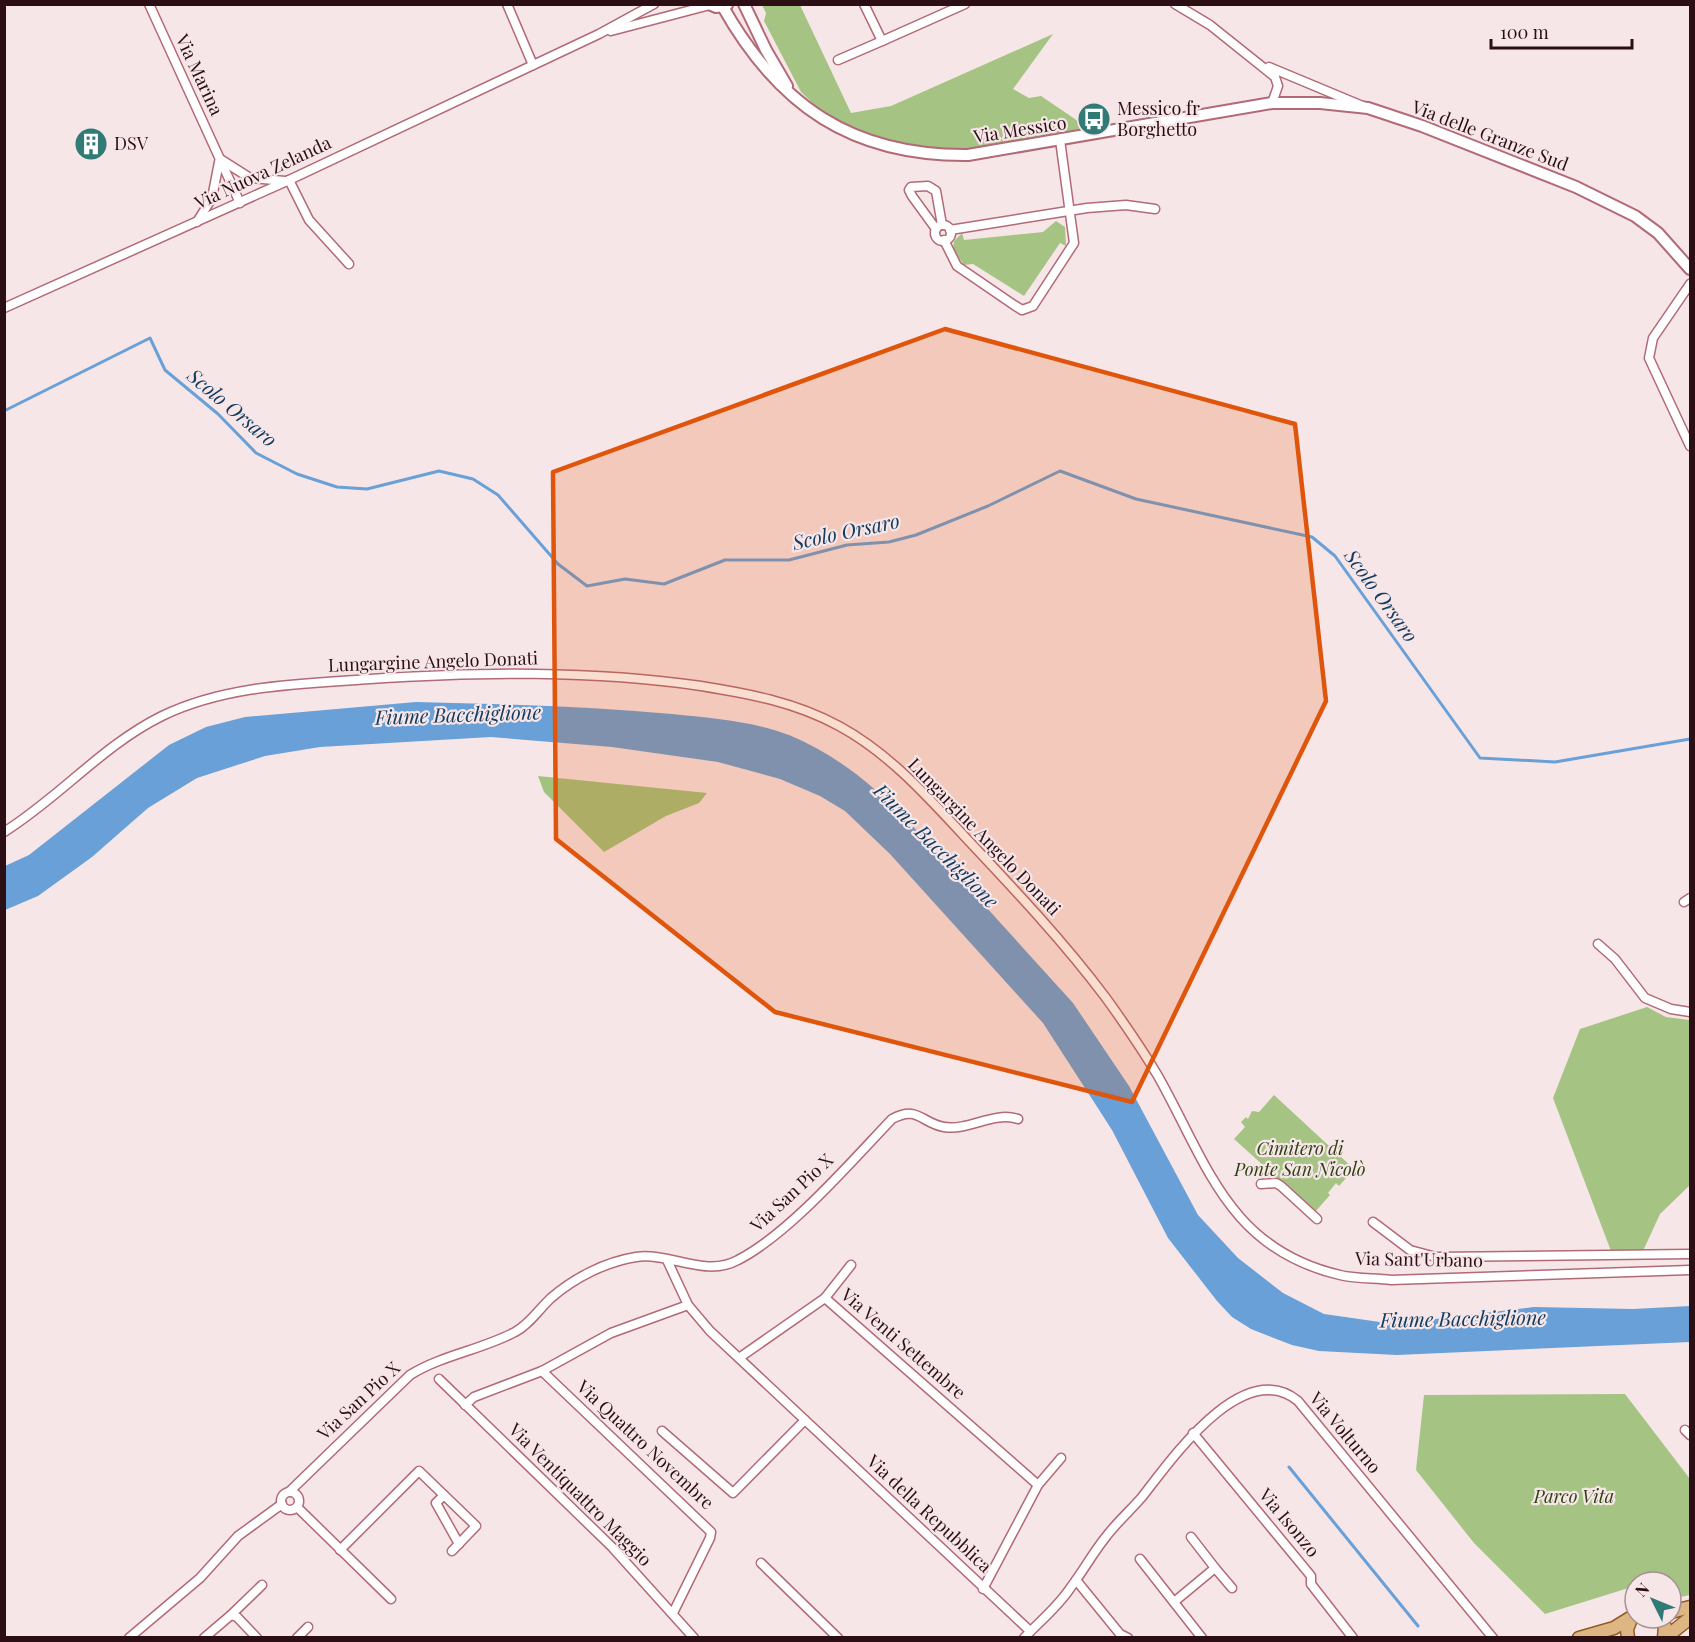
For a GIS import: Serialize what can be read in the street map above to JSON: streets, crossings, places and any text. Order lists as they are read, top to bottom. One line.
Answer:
{"streets":{"street":["Via Marina","Via Messico","Via delle Granze Sud","Via Nuova Zelanda","Lungargine Angelo Donati","Via San Pio X","Via Sant'Urbano","Via Venti Settembre","Via Volturno","Via Quattro Novembre","Via Ventiquattro Maggio","Via della Repubblica","Via Isonzo"]},"crossings":[["Via Marina","Via Nuova Zelanda"],["Via Messico","Via delle Granze Sud"],["Via Messico","Via Nuova Zelanda"],["Lungargine Angelo Donati","Via Sant'Urbano"],["Via San Pio X","Via della Repubblica"],["Via Venti Settembre","Via della Repubblica"],["Via Volturno","Via della Repubblica"],["Via Volturno","Via Isonzo"],["Via Quattro Novembre","Via Ventiquattro Maggio"]],"water":["Scolo Orsaro","Fiume Bacchiglione"],"parks":["Cimitero di Ponte San Nicolò","Parco Vita"],"places":{"bus stop":["Messico fr Borghetto"],"building":["DSV"]},"scale_bar":"100 m","north":"top left"}
